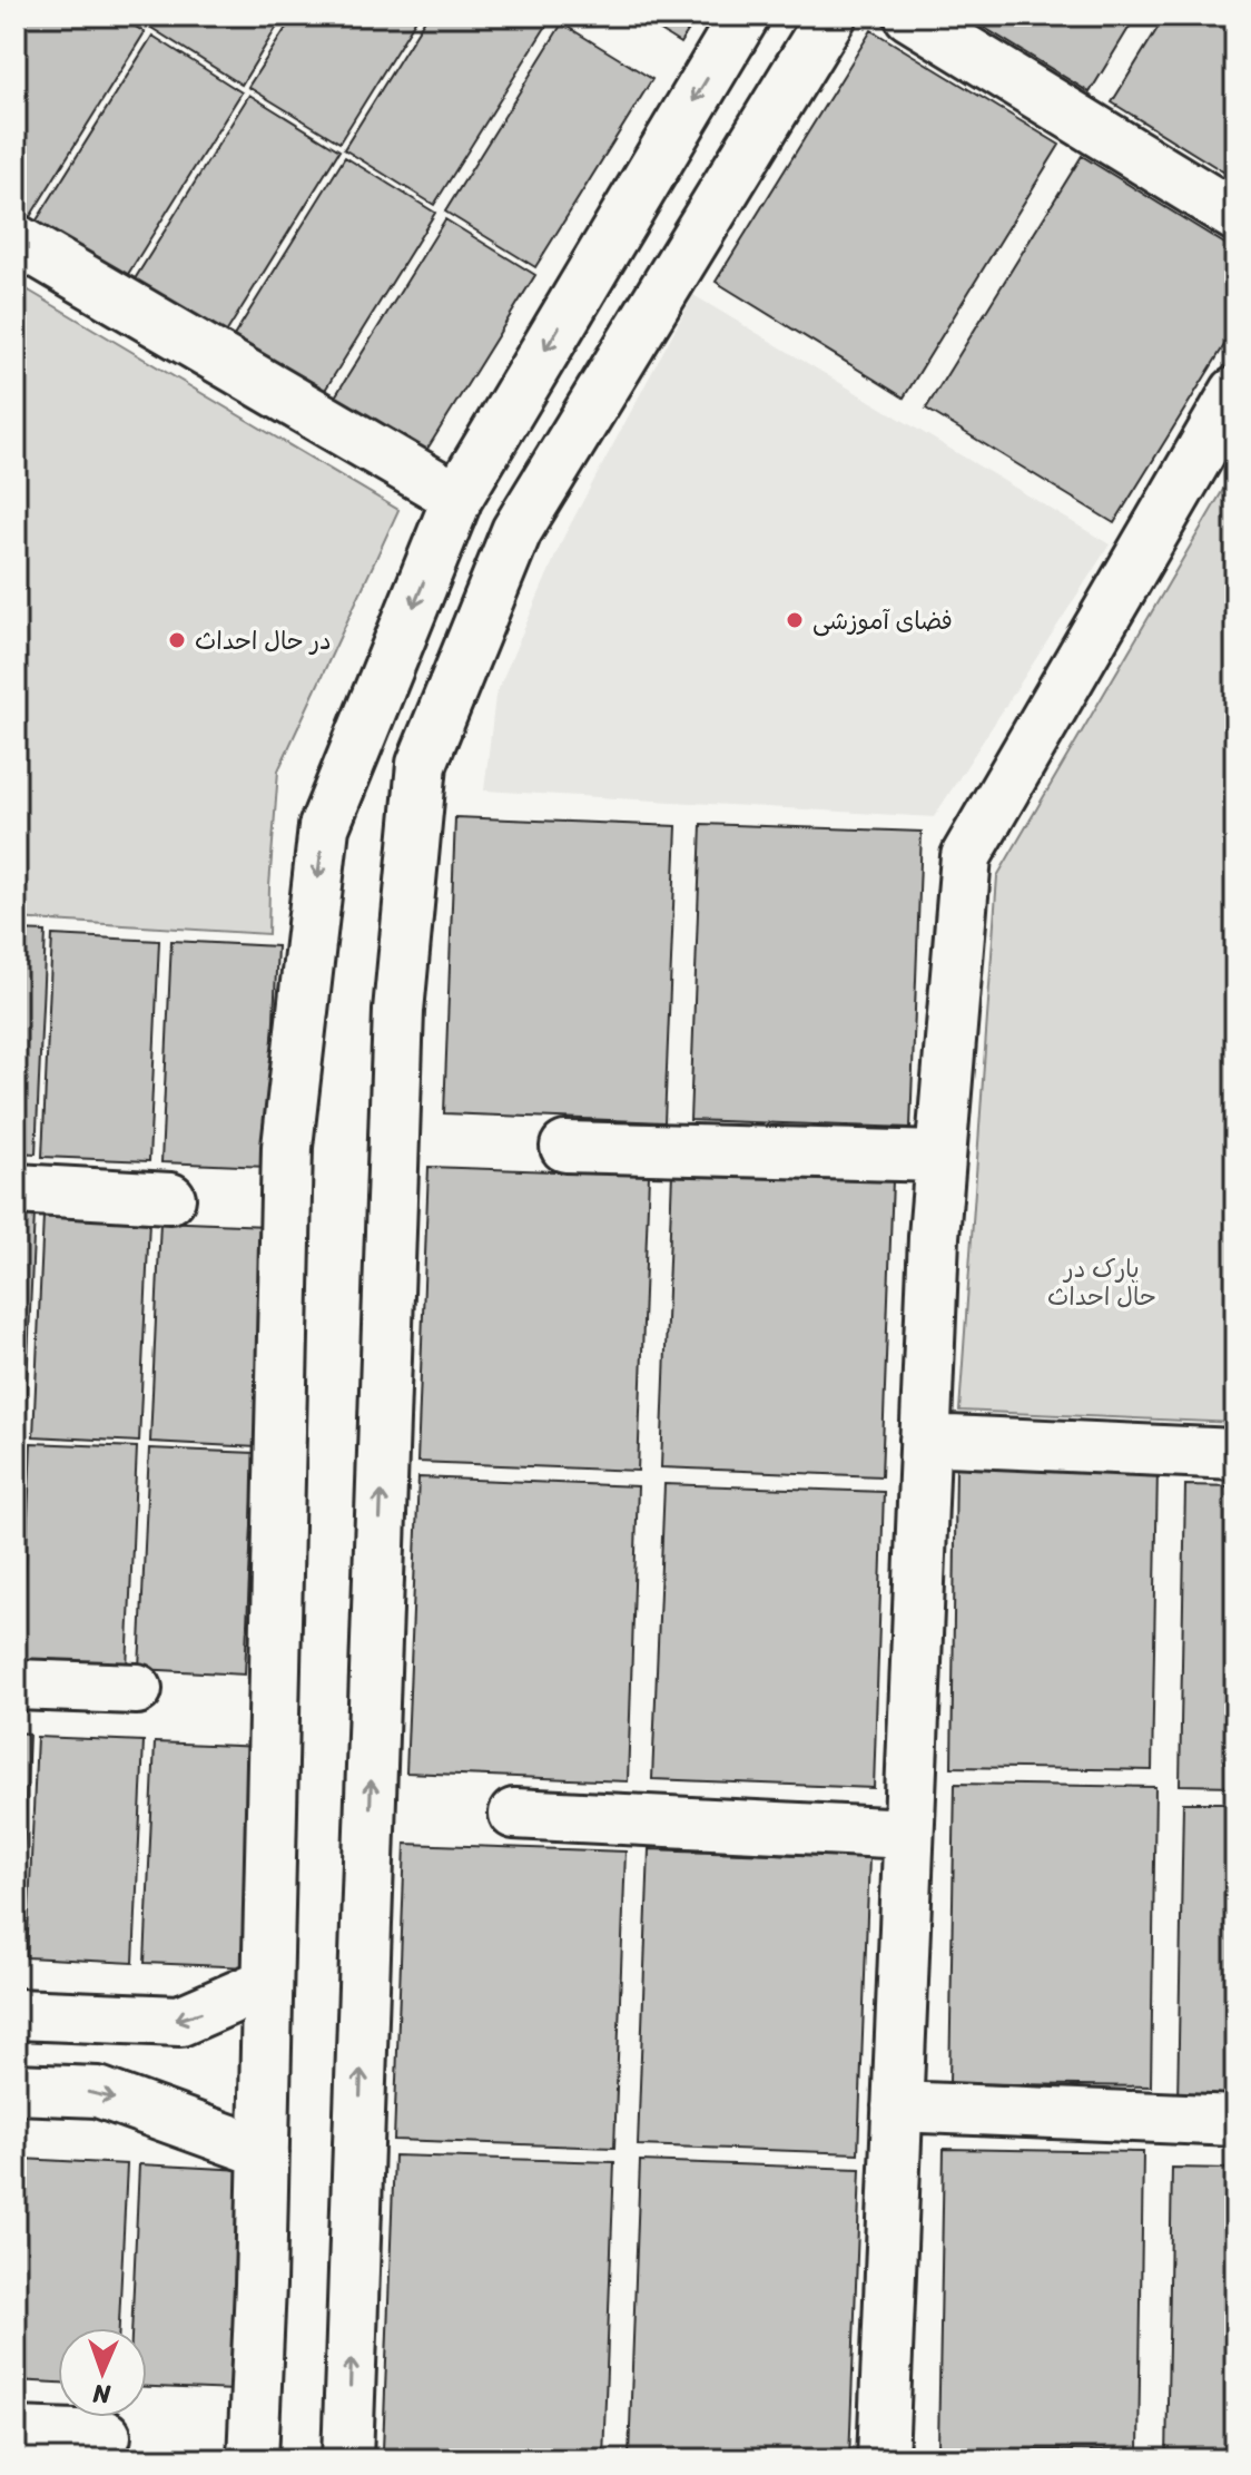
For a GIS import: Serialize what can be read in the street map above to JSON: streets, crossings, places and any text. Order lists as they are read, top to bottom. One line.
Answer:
{"parks":["پارک در حال احداث"],"places":["فضای آموزشی","در حال احداث"],"north":"bottom"}
